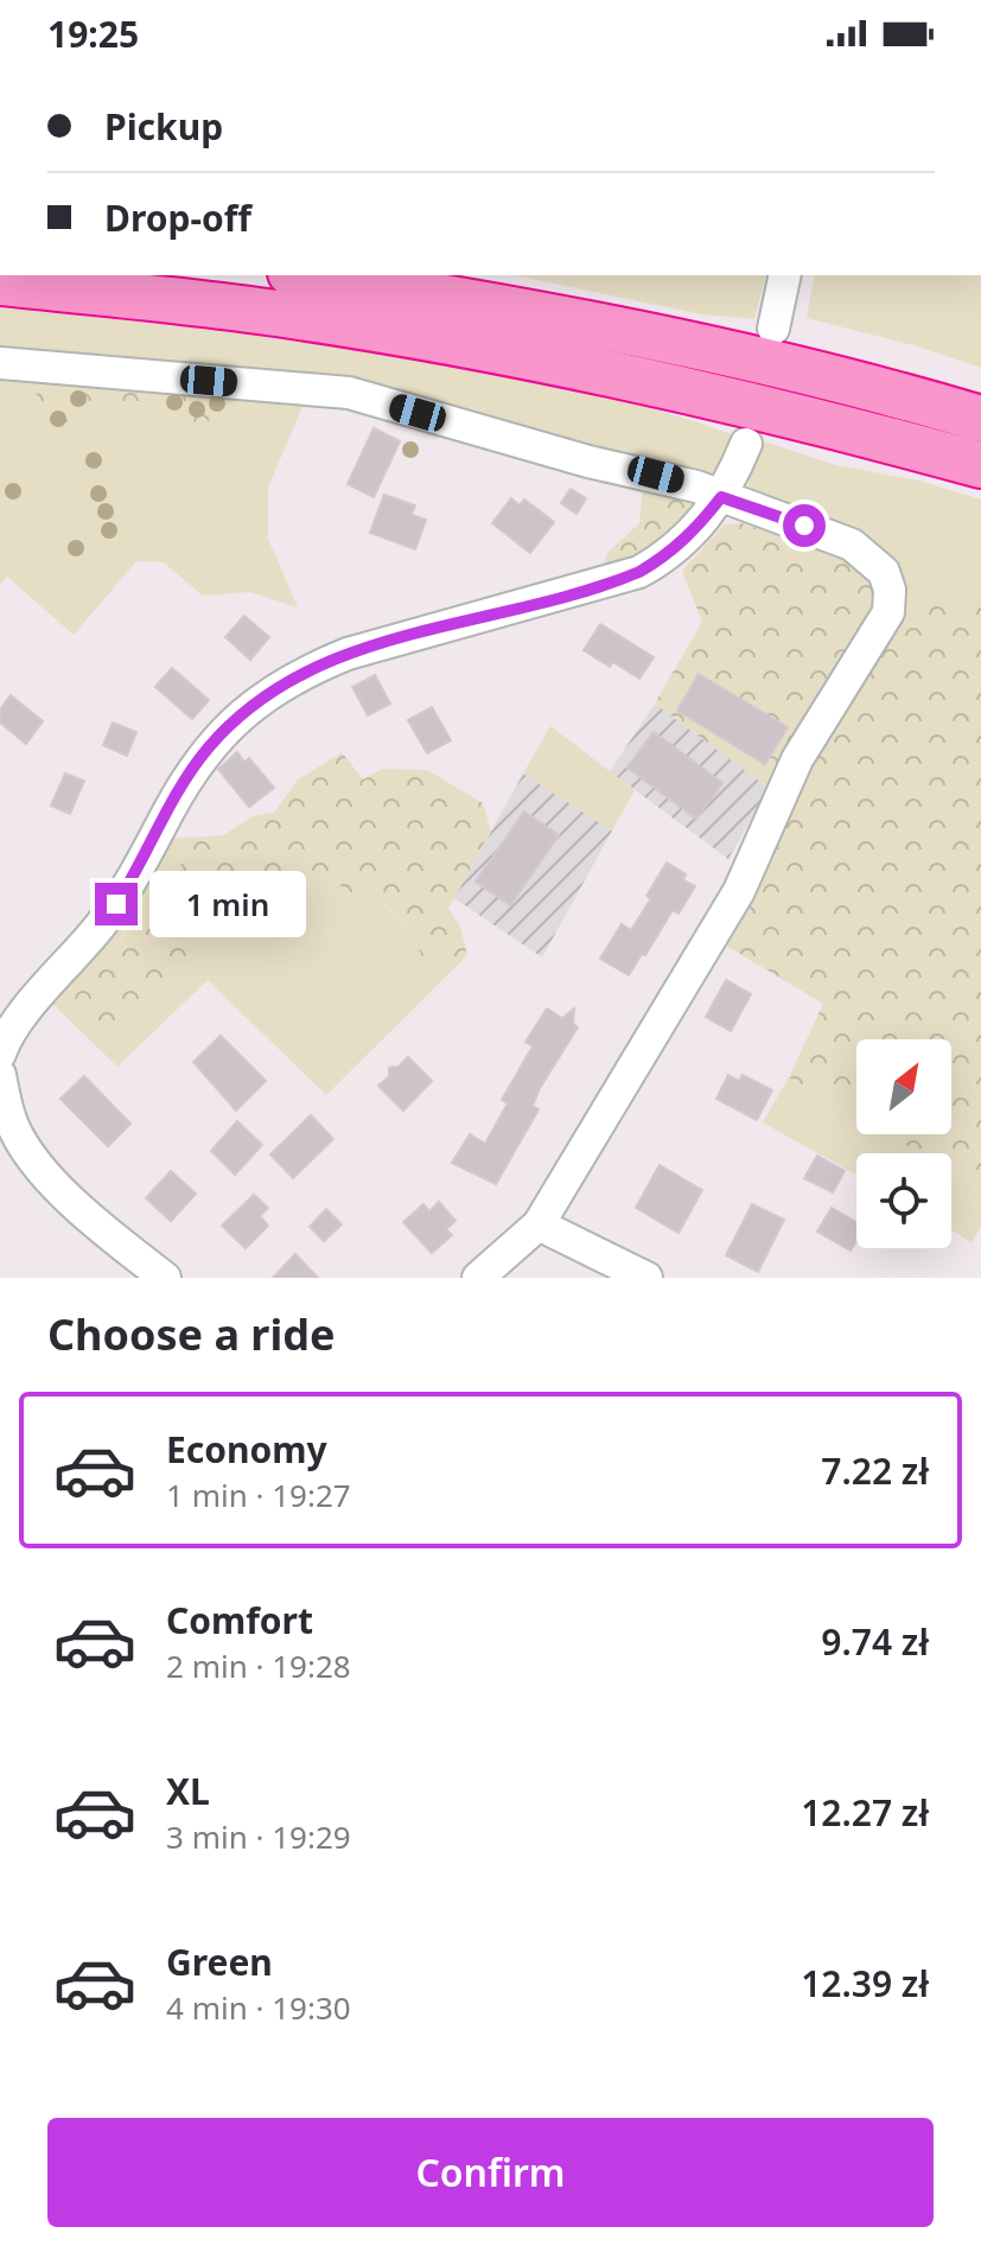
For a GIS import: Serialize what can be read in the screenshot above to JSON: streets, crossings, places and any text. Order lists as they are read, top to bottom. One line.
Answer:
{"north":"top right","page":{"status":"19:25","banner":["Pickup","Drop-off"],"bubble":"1 min","heading":"Choose a ride","list":[{"name":"Economy","note":"1 min · 19:27","value":"7.22 zł"},{"name":"Comfort","note":"2 min · 19:28","value":"9.74 zł"},{"name":"XL","note":"3 min · 19:29","value":"12.27 zł"},{"name":"Green","note":"4 min · 19:30","value":"12.39 zł"}],"buttons":"Confirm"}}
